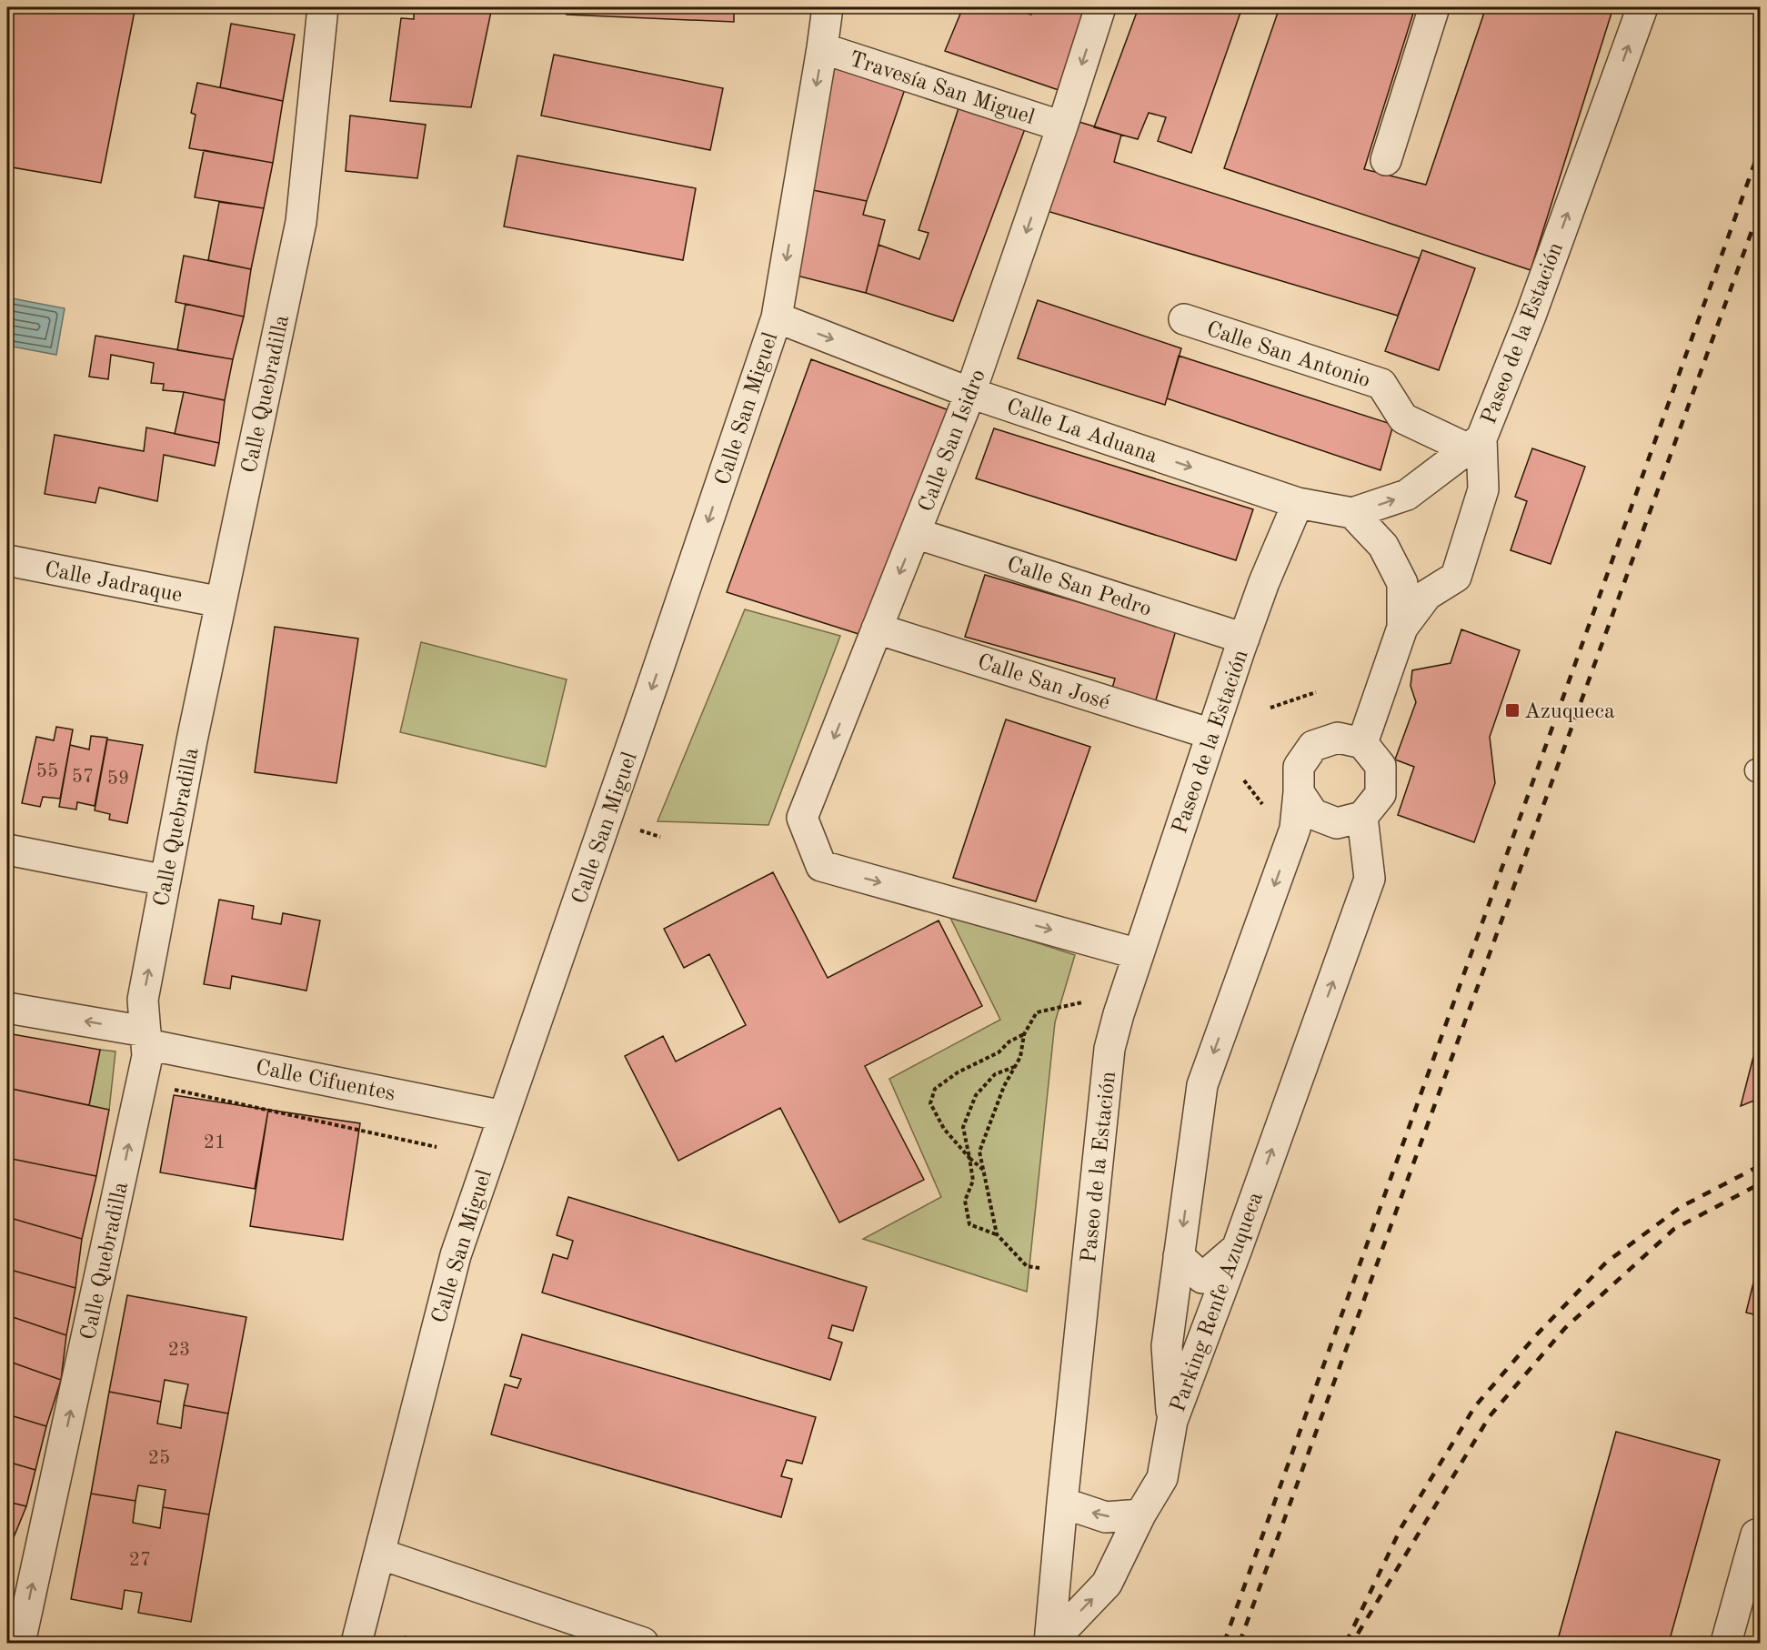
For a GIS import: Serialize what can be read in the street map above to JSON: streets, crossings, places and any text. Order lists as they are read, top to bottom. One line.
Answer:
{"streets":{"street":["Travesía San Miguel","Paseo de la Estación","Calle San Antonio","Calle Quebradilla","Calle San Miguel","Calle La Aduana","Calle San Isidro","Calle Jadraque","Calle San Pedro","Calle San José","Calle Cifuentes","Parking Renfe Azuqueca"]},"crossings":[["Travesía San Miguel","Calle San Miguel"],["Travesía San Miguel","Calle San Isidro"],["Paseo de la Estación","Calle San Antonio"],["Paseo de la Estación","Calle La Aduana"],["Paseo de la Estación","Calle San Isidro"],["Paseo de la Estación","Calle San Pedro"],["Paseo de la Estación","Calle San José"],["Calle Quebradilla","Calle Jadraque"],["Calle Quebradilla","Calle Cifuentes"],["Calle San Miguel","Calle La Aduana"],["Calle San Miguel","Calle Cifuentes"],["Calle La Aduana","Calle San Isidro"],["Calle San Isidro","Calle San Pedro"],["Calle San Isidro","Calle San José"]],"one_way":["Calle Quebradilla","Calle San Miguel","Calle La Aduana"],"places":{"transit":["Azuqueca"]},"house_numbers":["55","57","59","21","23","25","27"]}
